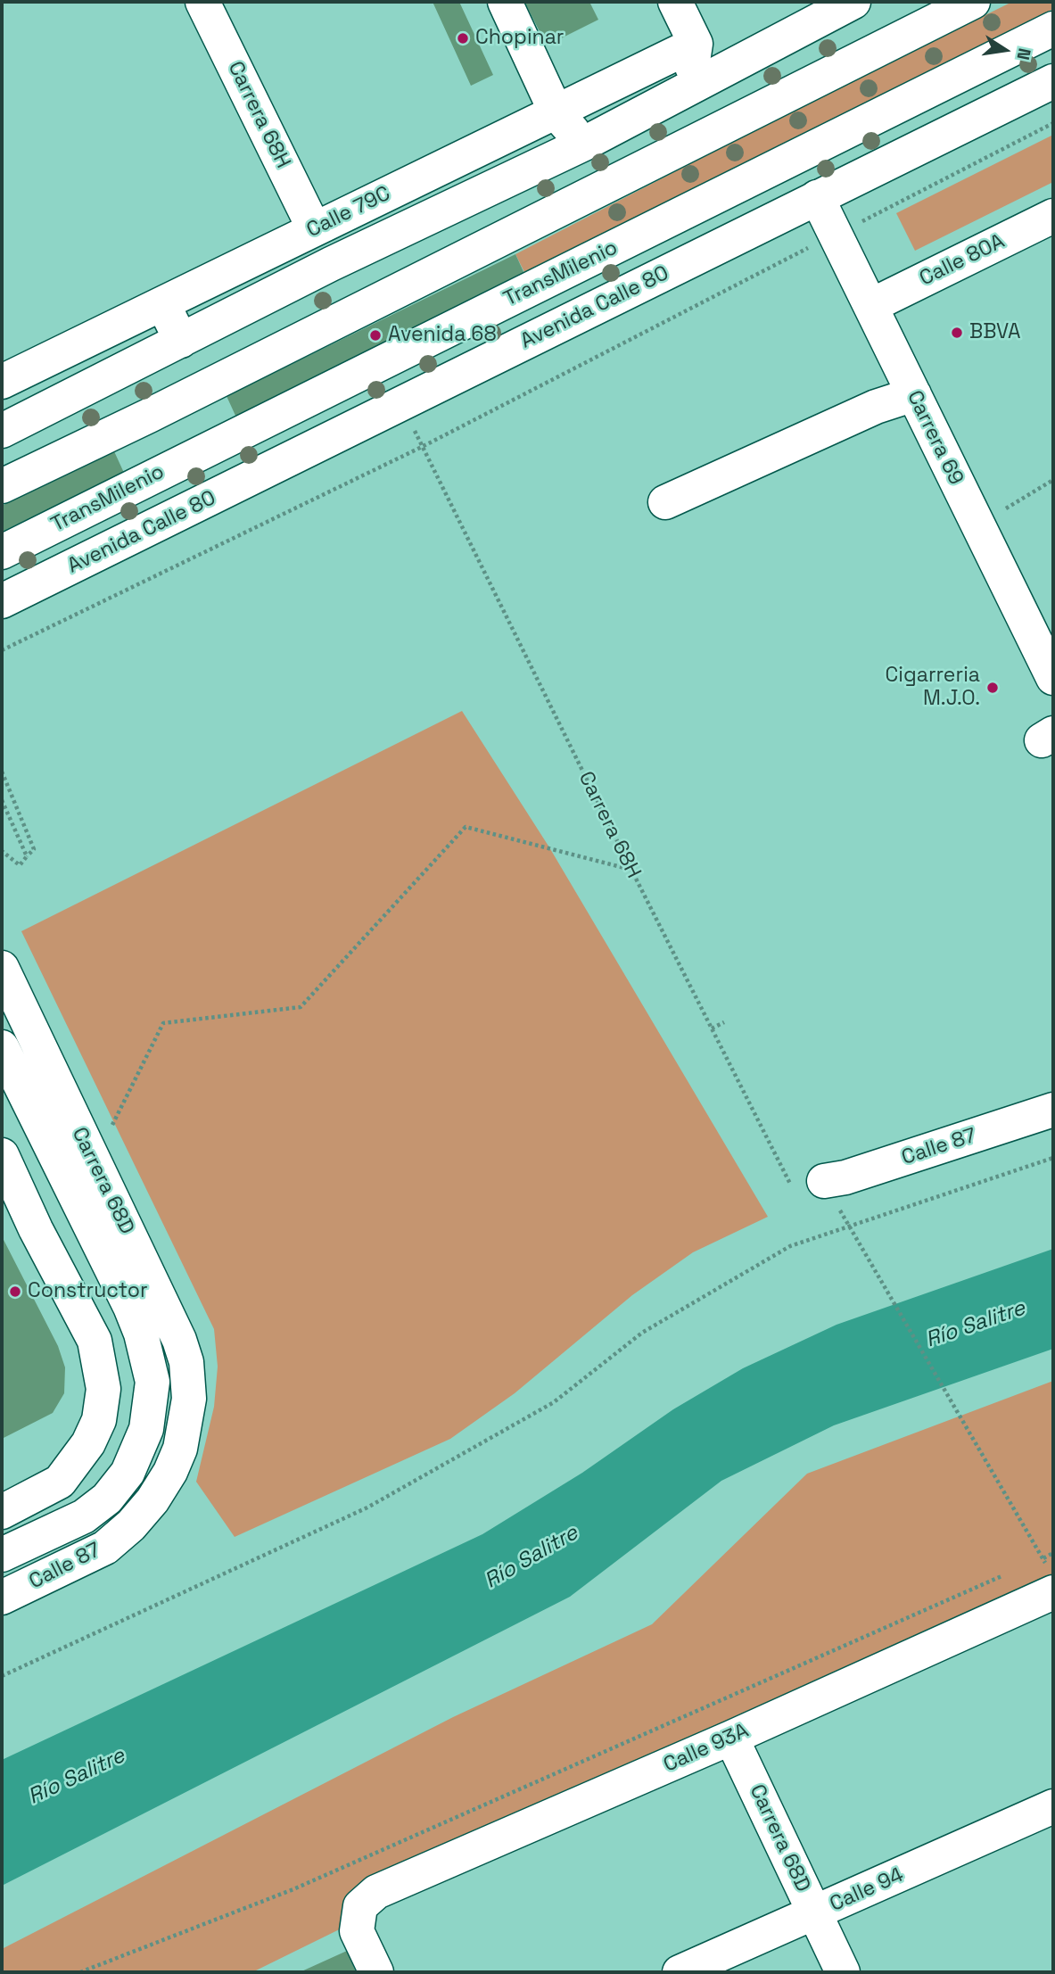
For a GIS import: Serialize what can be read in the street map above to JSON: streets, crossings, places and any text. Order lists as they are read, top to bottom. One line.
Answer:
{"streets":{"main road":["Carrera 68H","Calle 79C","Calle 80A","TransMilenio","Avenida Calle 80","Carrera 69","Calle 87","Carrera 68D","Calle 93A","Calle 94"]},"crossings":[["Carrera 68H","Calle 79C"],["Carrera 68H","Calle 87"],["Calle 80A","Carrera 69"],["Avenida Calle 80","Carrera 69"],["Calle 87","Carrera 68D"],["Carrera 68D","Calle 93A"],["Carrera 68D","Calle 94"]],"water":["Río Salitre"],"places":["Chopinar","BBVA","Avenida 68","Cigarreria M.J.O.","Constructor"],"north":"right"}
